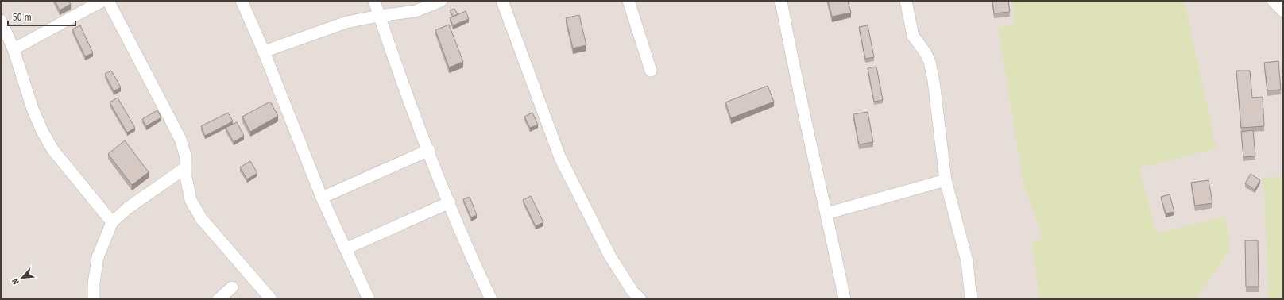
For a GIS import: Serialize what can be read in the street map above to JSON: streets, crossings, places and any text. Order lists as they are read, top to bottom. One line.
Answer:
{"scale_bar":"50 m","north":"bottom left"}
